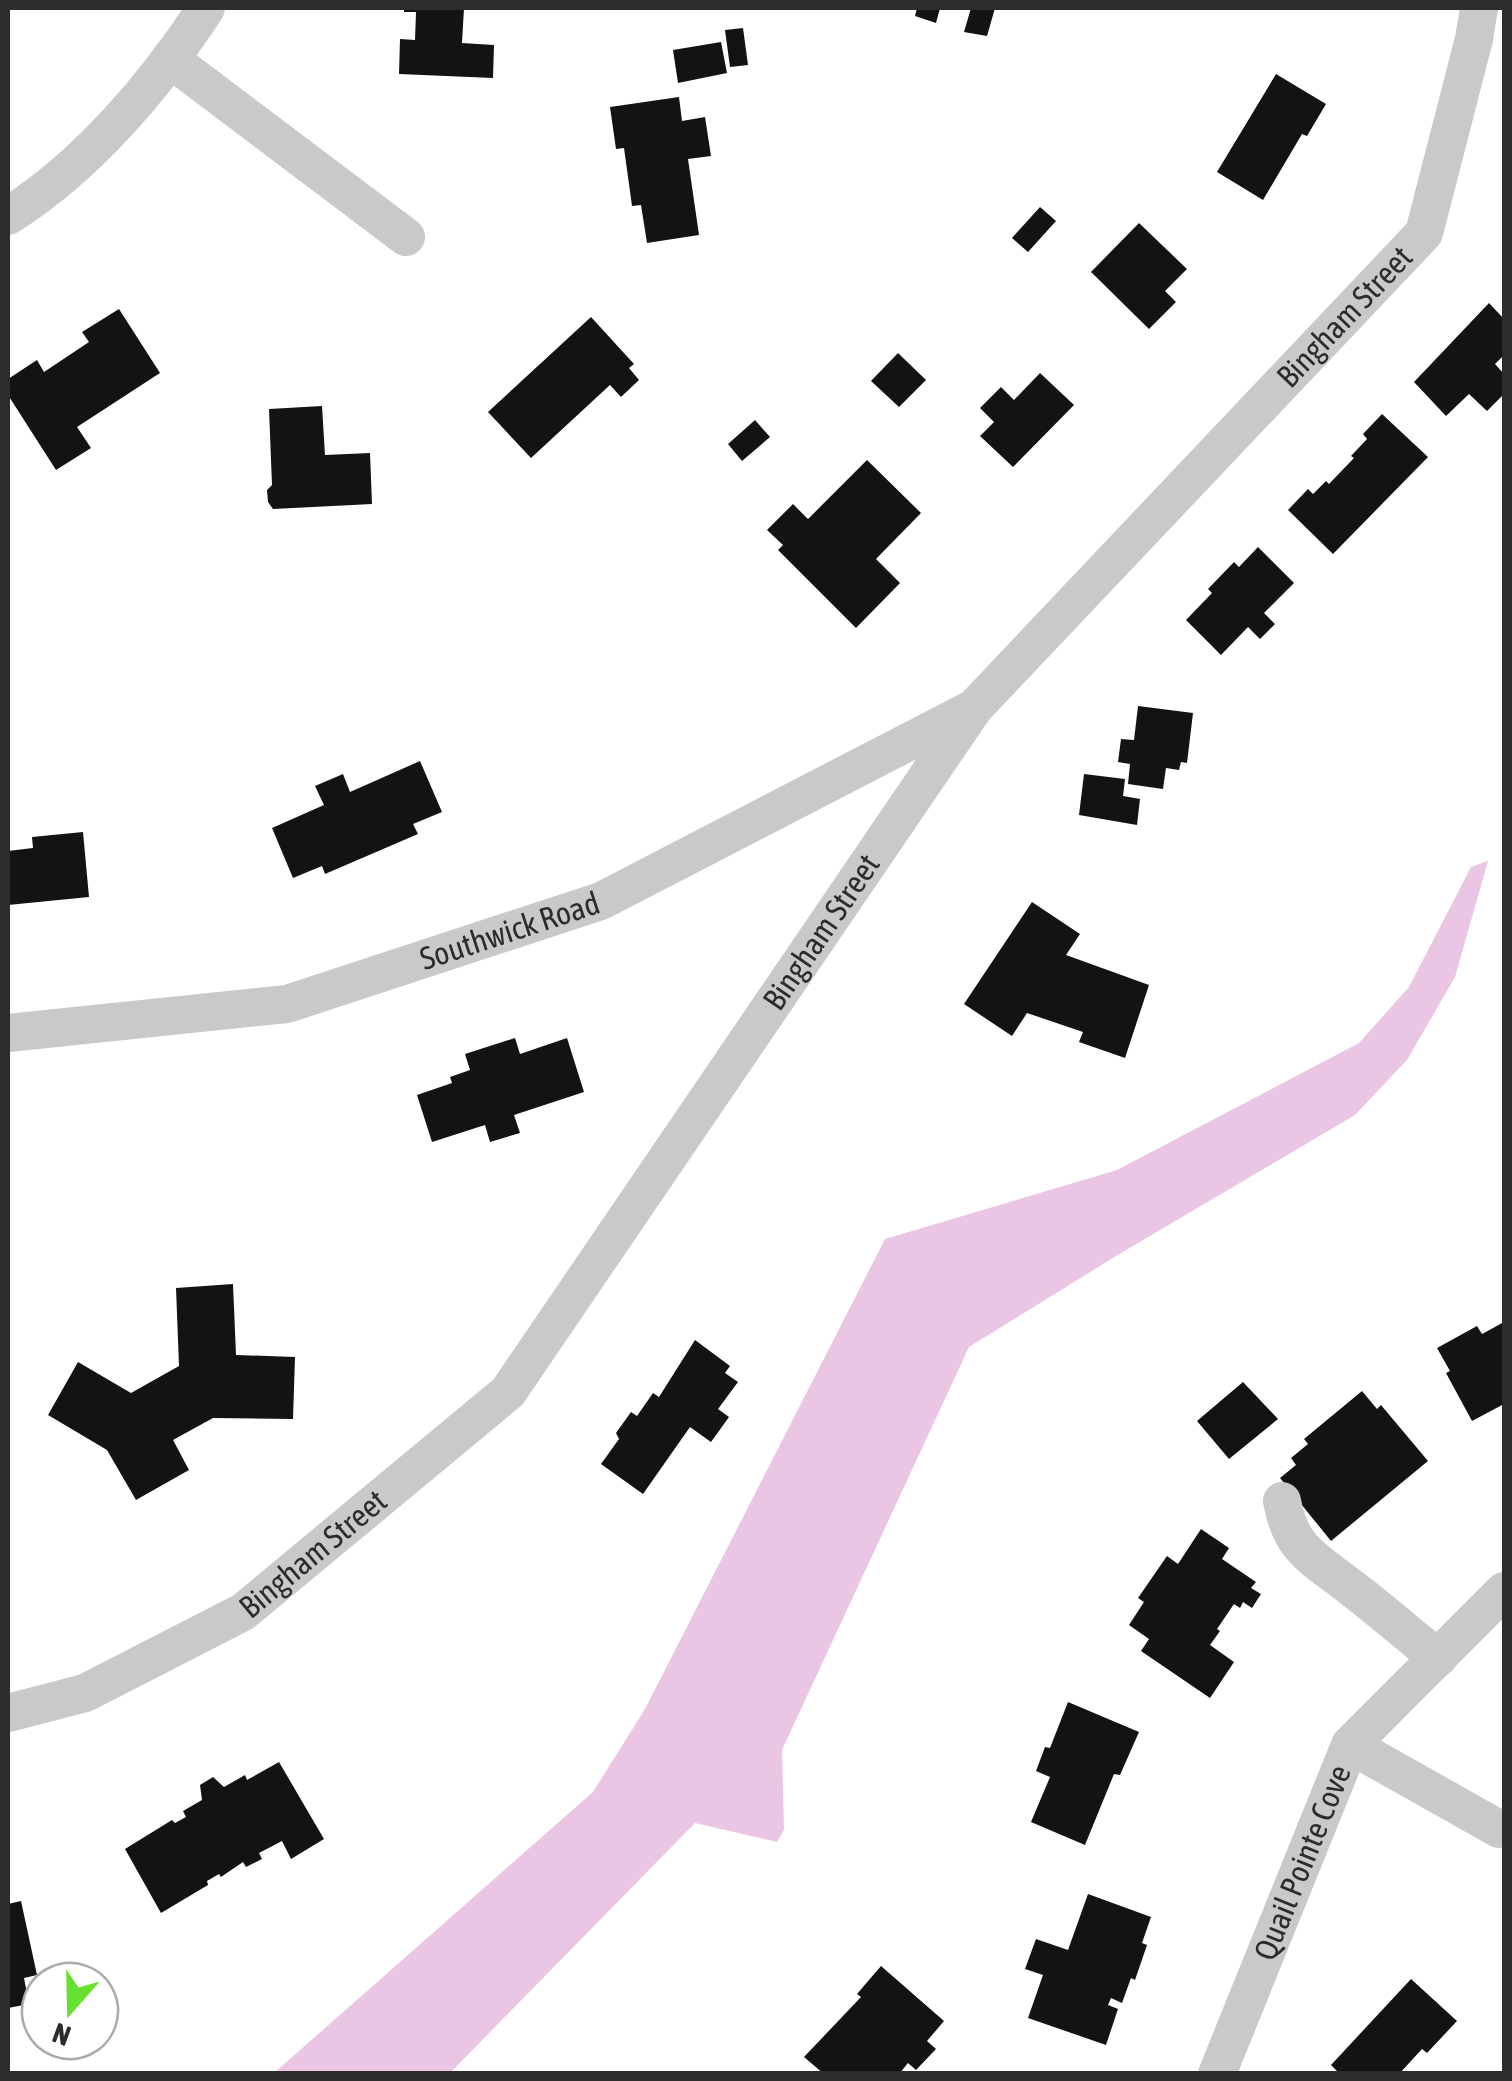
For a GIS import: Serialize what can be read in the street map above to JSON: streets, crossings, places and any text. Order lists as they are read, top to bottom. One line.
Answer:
{"streets":{"street":["Bingham Street","Southwick Road","Quail Pointe Cove"]},"crossings":[["Bingham Street","Southwick Road"]],"north":"bottom"}
